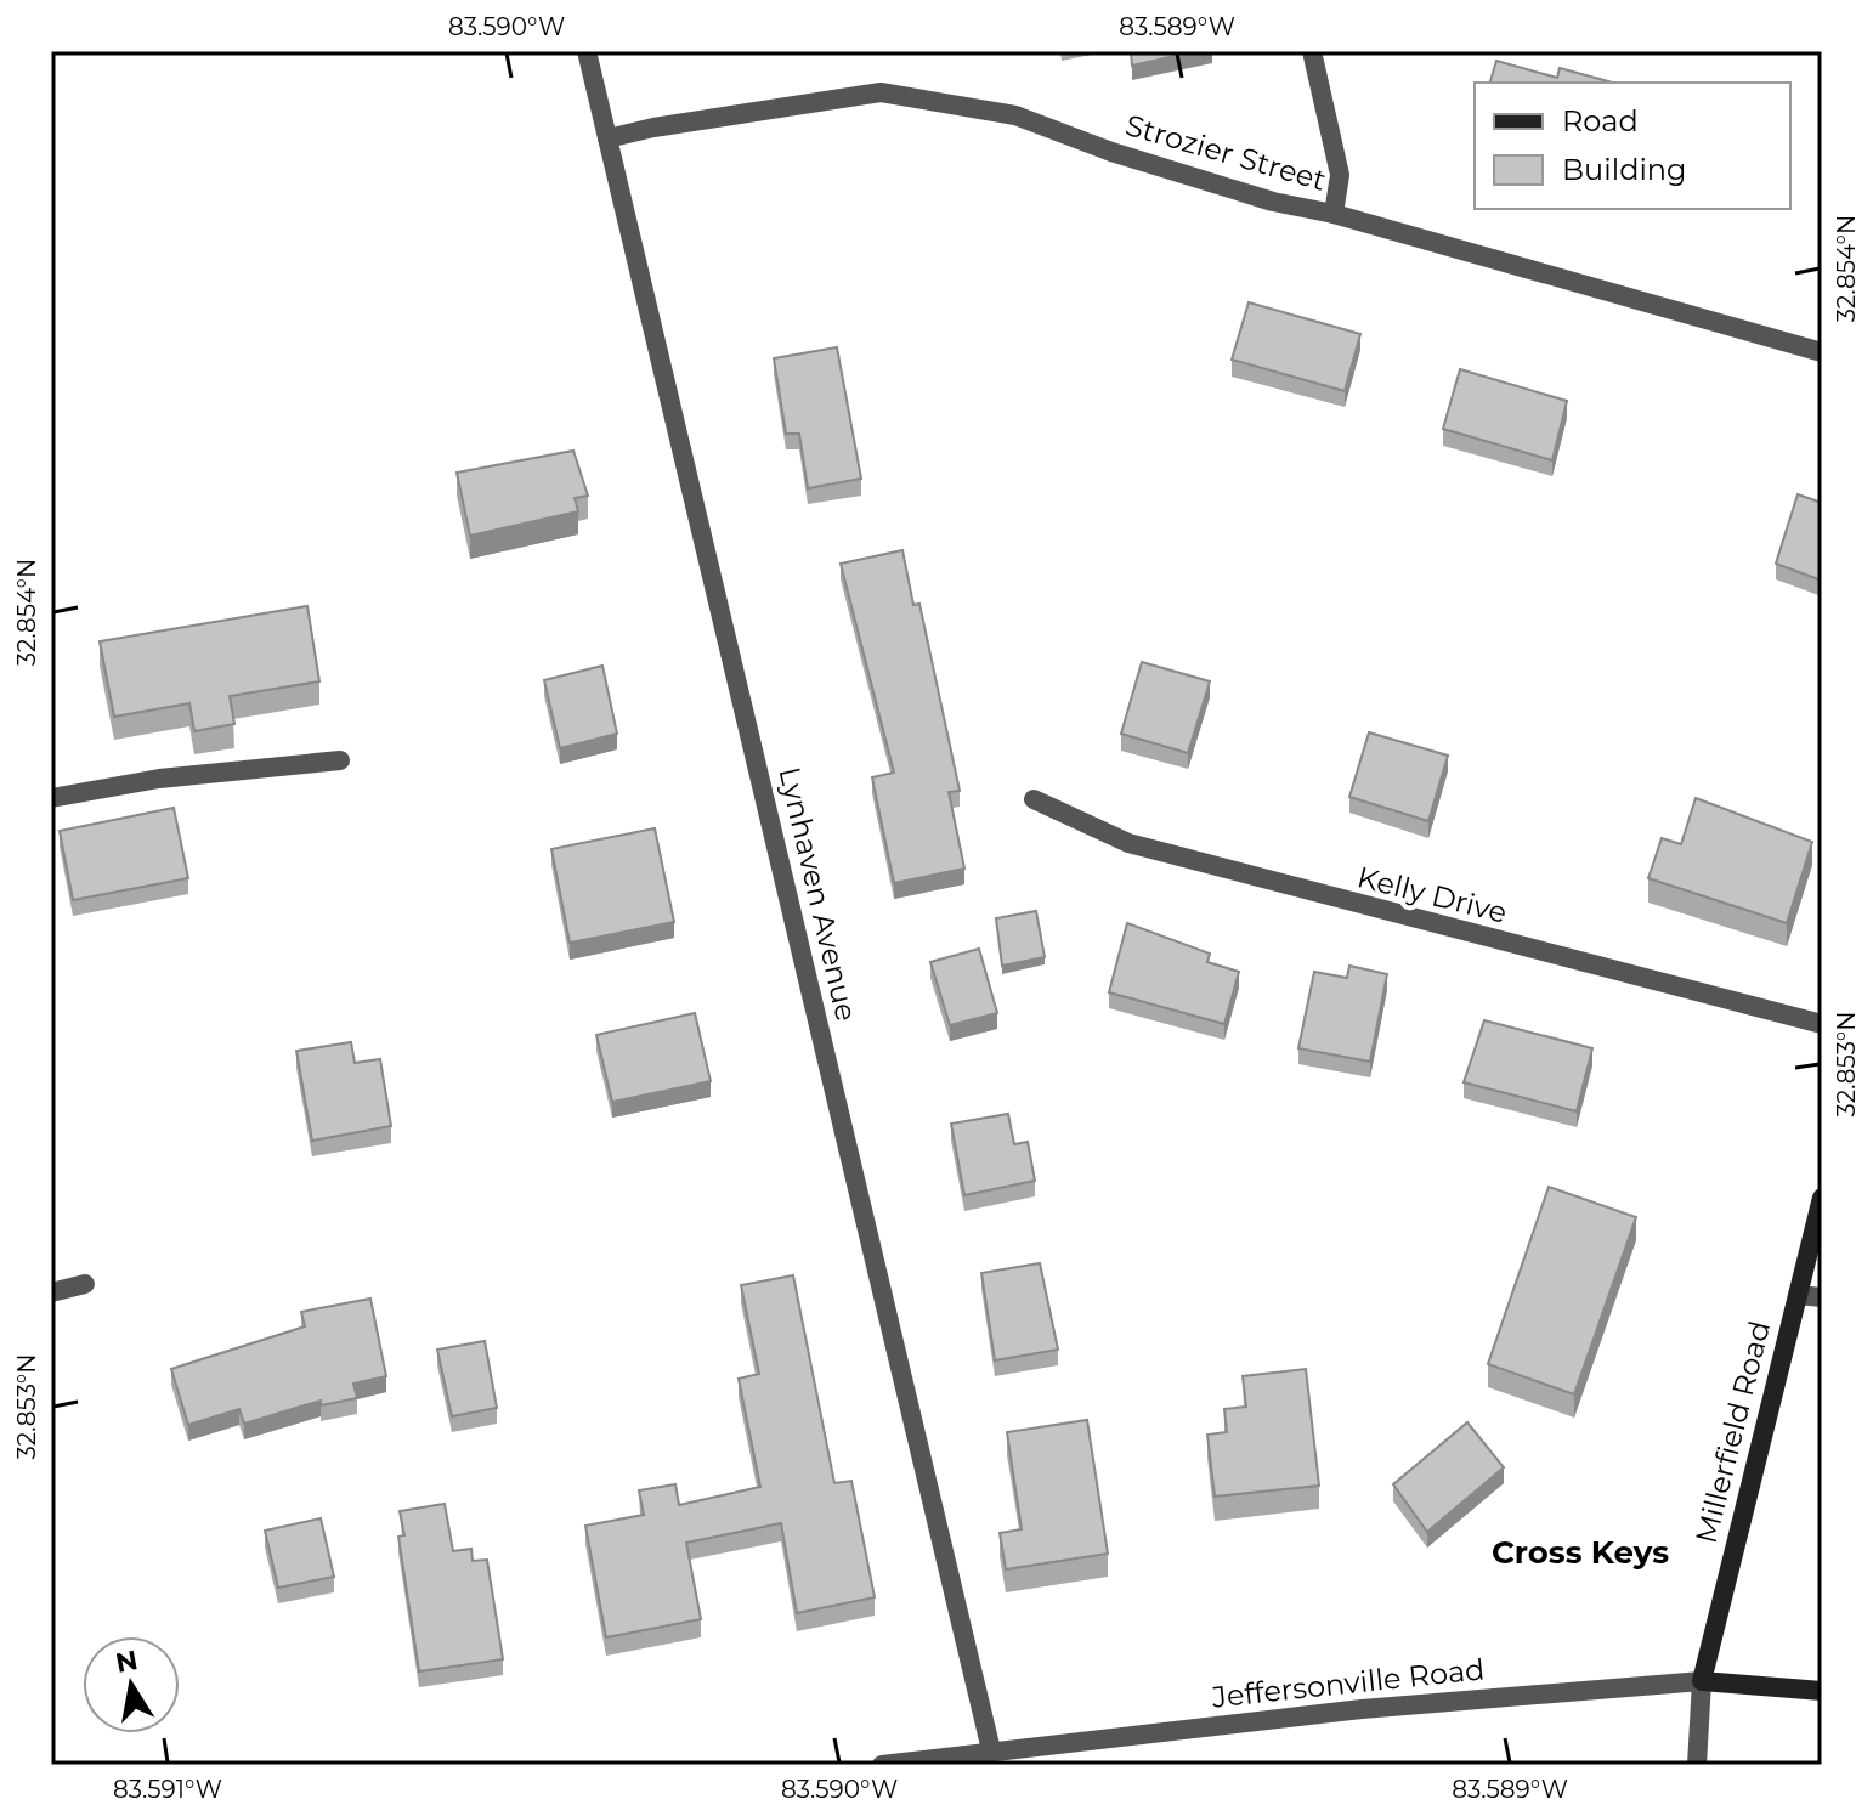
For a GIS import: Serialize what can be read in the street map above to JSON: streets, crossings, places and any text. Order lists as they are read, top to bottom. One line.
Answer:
{"streets":{"main road":["Millerfield Road","Jeffersonville Road"],"street":["Strozier Street","Lynhaven Avenue","Kelly Drive"]},"crossings":[["Strozier Street","Lynhaven Avenue"],["Lynhaven Avenue","Jeffersonville Road"],["Millerfield Road","Jeffersonville Road"]],"districts":["Cross Keys"],"legend":["Road","Building"],"north":"top","coordinates":["83.590°W","83.589°W","32.854°N","32.853°N","83.591°W"]}
